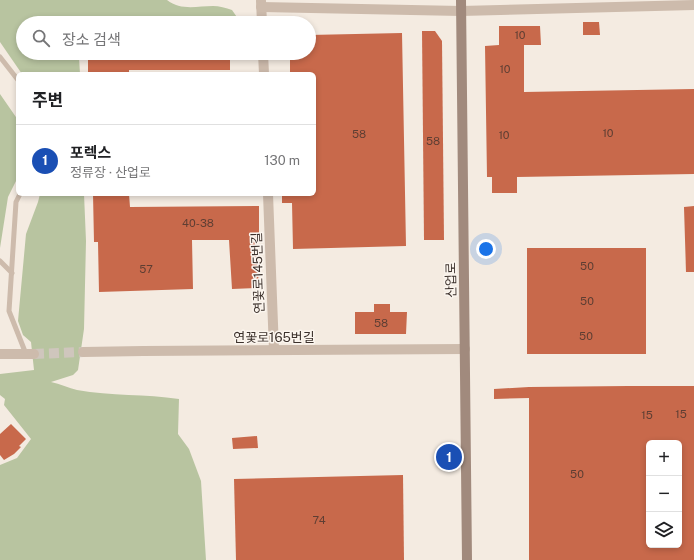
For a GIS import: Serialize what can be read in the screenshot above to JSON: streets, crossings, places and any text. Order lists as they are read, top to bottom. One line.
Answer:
{"streets":{"street":["연꽃로145번길","산업로","연꽃로165번길"]},"crossings":[["연꽃로145번길","연꽃로165번길"],["산업로","연꽃로165번길"]],"house_numbers":["10","10","10","58","10","58","40-38","50","57","50","58","50","15","15","50","74"],"page":{"search":"장소 검색","heading":"주변","list":[{"mark":"1","name":"포렉스","note":"정류장 · 산업로","value":"130 m"}],"map_buttons":["+","−"],"pins":"1"}}
